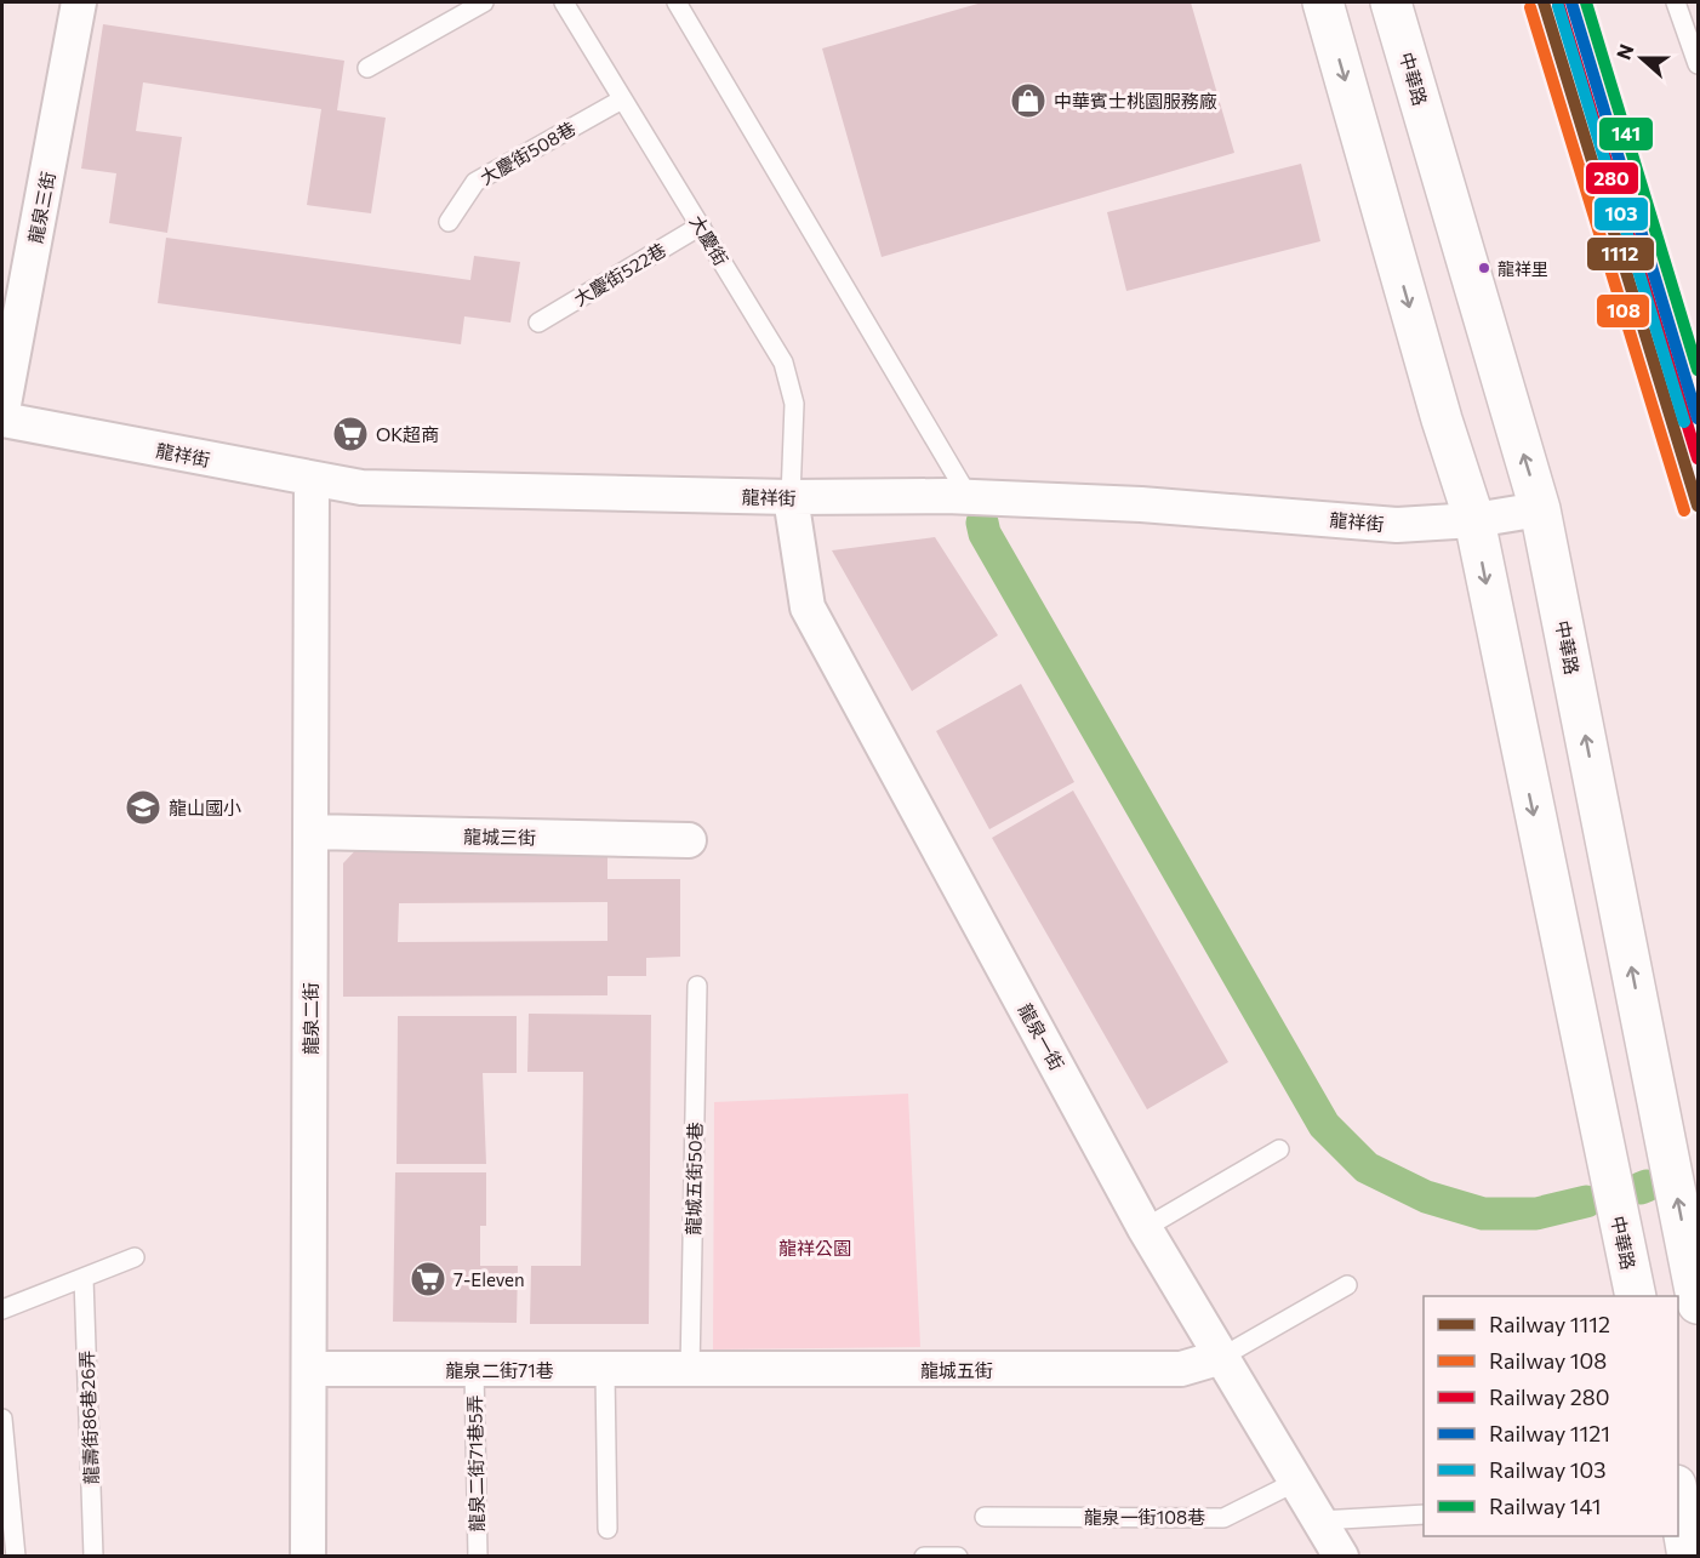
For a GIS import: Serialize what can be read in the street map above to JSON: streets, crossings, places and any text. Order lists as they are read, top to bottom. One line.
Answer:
{"streets":{"main road":["中華路"],"street":["龍泉三街","龍祥街","龍城三街","龍泉二街","龍泉一街","龍泉二街71巷","龍城五街"],"lane":["大慶街508巷","大慶街","大慶街522巷","龍城五街50巷","龍壽街86巷26弄","龍泉二街71巷5弄","龍泉一街108巷"]},"crossings":[["中華路","龍祥街"],["大慶街508巷","大慶街"],["大慶街","大慶街522巷"],["大慶街","龍祥街"],["大慶街","龍泉一街"],["龍祥街","龍泉二街"],["龍祥街","龍泉一街"],["龍城三街","龍泉二街"],["龍泉二街","龍泉二街71巷"],["龍泉一街","龍城五街"],["龍泉一街","龍泉一街108巷"],["龍城五街50巷","龍泉二街71巷"],["龍城五街50巷","龍城五街"],["龍泉二街71巷","龍城五街"],["龍泉二街71巷","龍泉二街71巷5弄"]],"parks":["龍祥公園"],"places":{"shop":["中華賓士桃園服務廠"],"other":["龍祥里"],"supermarket":["OK超商","7-Eleven"],"school or university":["龍山國小"]},"lines":["rail line 1112","rail line 280","rail line 1121","rail line 141","rail line 103","rail line 108"],"legend":["Railway 1112","Railway 108","Railway 280","Railway 1121","Railway 103","Railway 141"],"north":"left"}
